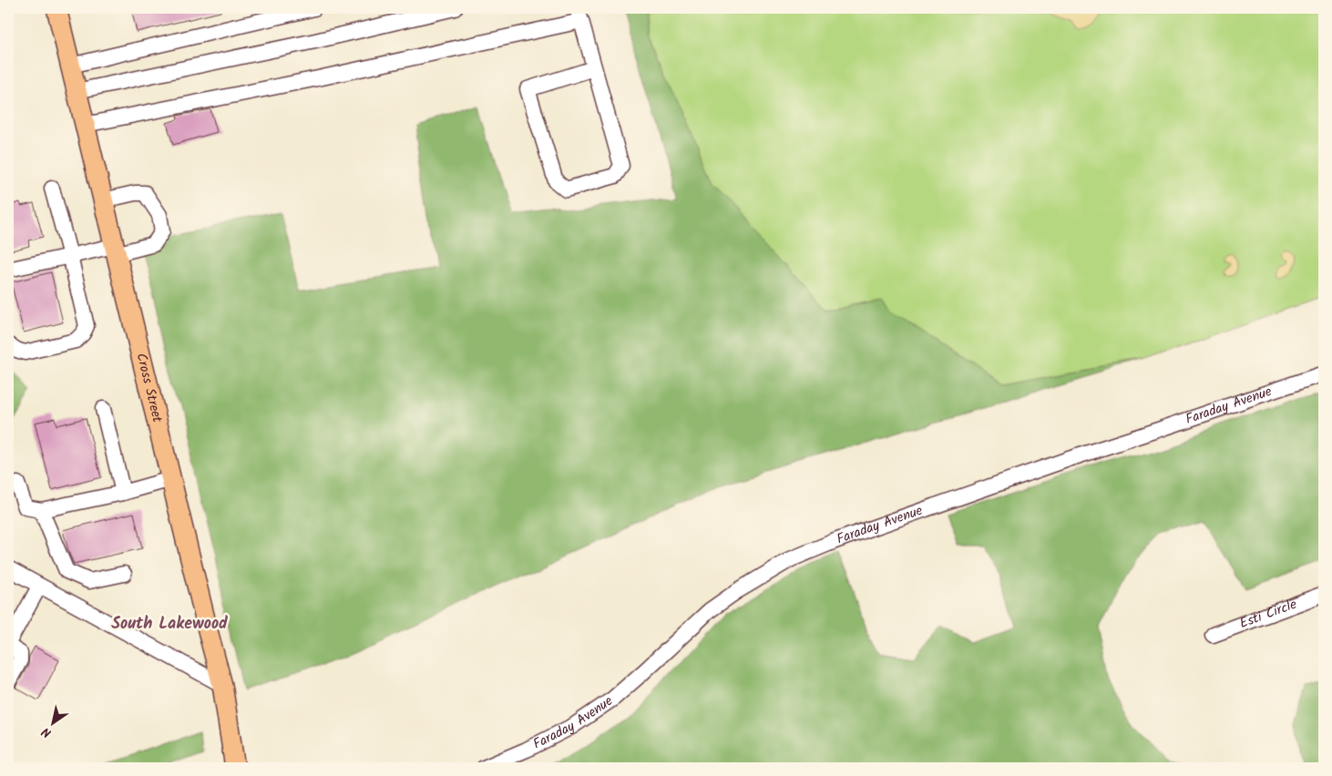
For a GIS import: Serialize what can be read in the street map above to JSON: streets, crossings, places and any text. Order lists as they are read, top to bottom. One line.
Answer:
{"streets":{"main road":["Cross Street"],"street":["Faraday Avenue","Esti Circle"]},"districts":["South Lakewood"],"north":"bottom left"}
